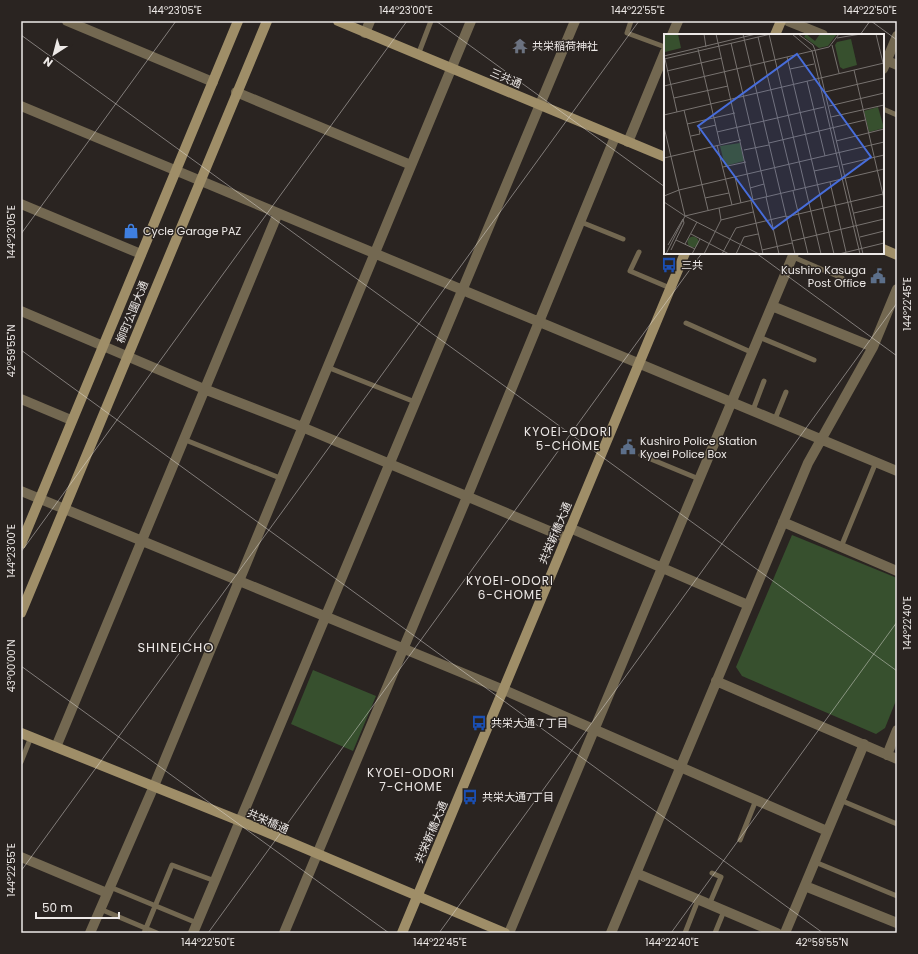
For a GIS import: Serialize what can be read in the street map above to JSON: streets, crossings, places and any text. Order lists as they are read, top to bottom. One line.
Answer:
{"streets":{"street":["三共通","柳町公園大通","共栄新橋大通","共栄橋通"]},"crossings":[["共栄新橋大通","共栄橋通"]],"districts":["KYOEI-ODORI 5-CHOME","KYOEI-ODORI 6-CHOME","SHINEICHO","KYOEI-ODORI 7-CHOME"],"places":{"temple":["共栄稲荷神社"],"shop":["Cycle Garage PAZ"],"bus stop":["三共","共栄大通７丁目","共栄大通7丁目"],"public building":["Kushiro Kasuga Post Office","Kushiro Police Station Kyoei Police Box"]},"scale_bar":"50 m","north":"bottom left","coordinates":["144°23'05\"E","144°23'00\"E","144°22'55\"E","144°22'50\"E","144°22'45\"E","42°59'55\"N","144°22'40\"E","43°00'00\"N"]}
